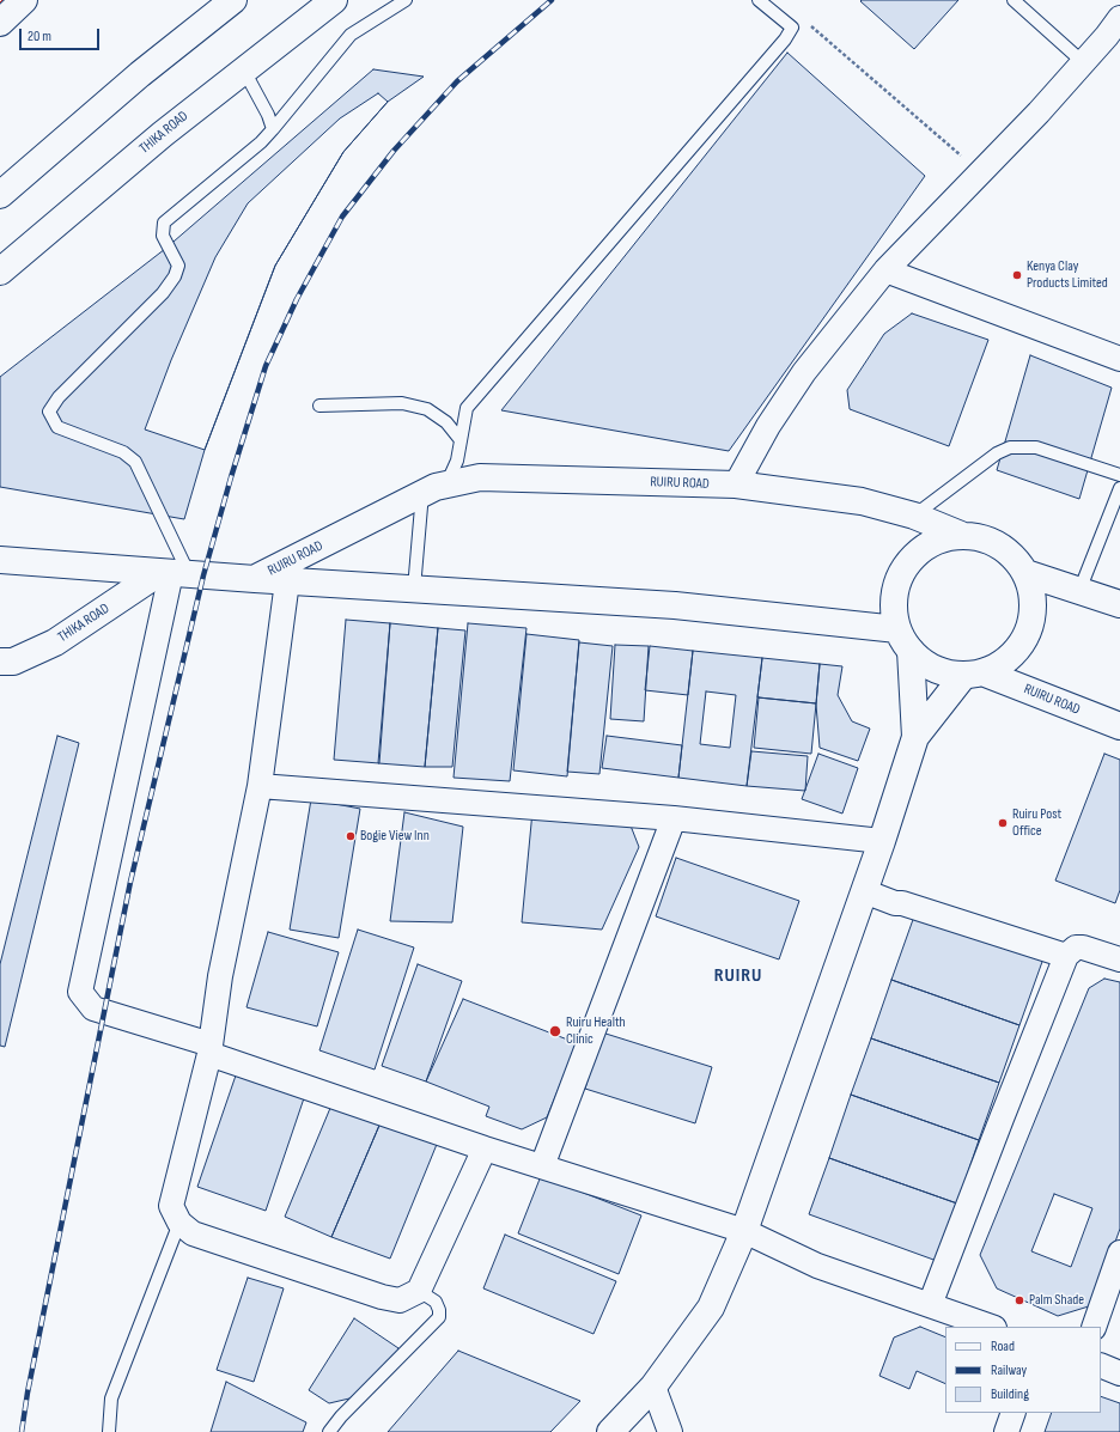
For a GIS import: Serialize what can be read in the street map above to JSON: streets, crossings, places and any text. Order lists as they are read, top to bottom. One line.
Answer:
{"streets":{"main road":["THIKA ROAD","RUIRU ROAD"]},"districts":["RUIRU"],"places":["Kenya Clay Products Limited","Ruiru Post Office","Bogie View Inn","Ruiru Health Clinic","Palm Shade"],"legend":["Road","Railway","Building"],"scale_bar":"20 m"}
